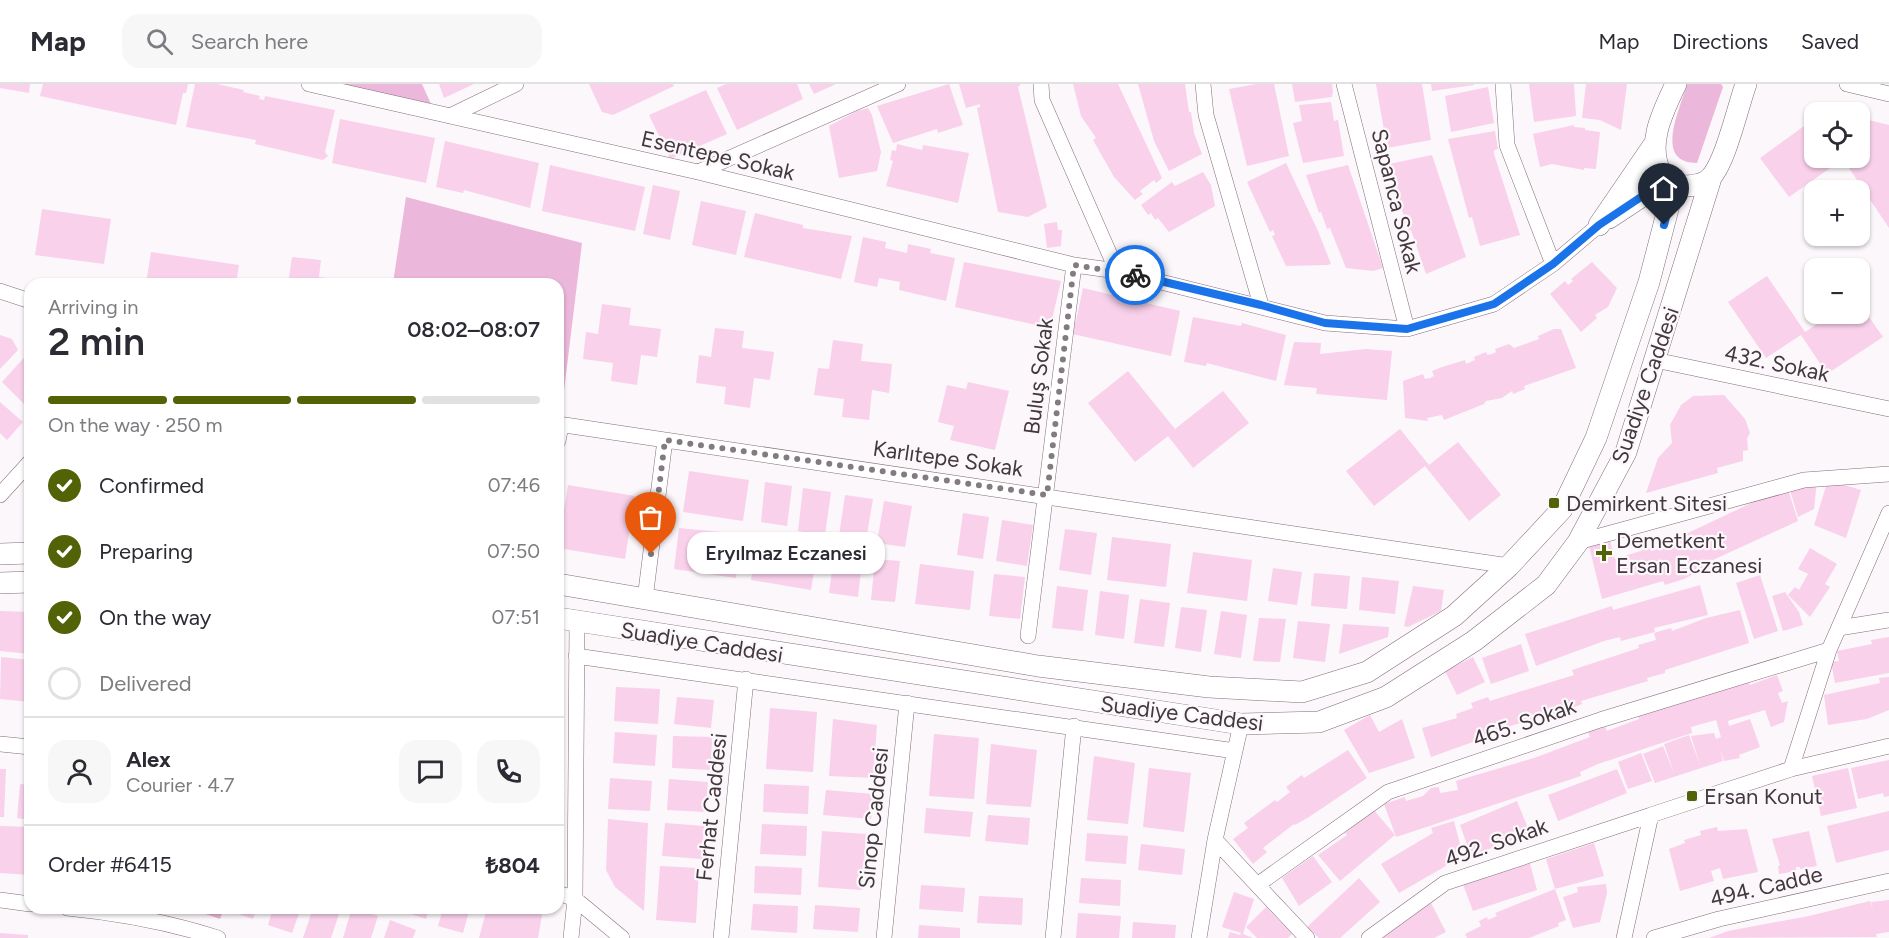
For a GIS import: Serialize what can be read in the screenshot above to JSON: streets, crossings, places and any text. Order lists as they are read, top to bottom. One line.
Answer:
{"streets":{"main road":["Suadiye Caddesi"],"street":["Esentepe Sokak","Sapanca Sokak","432. Sokak","Buluş Sokak","Karlıtepe Sokak","465. Sokak","Ferhat Caddesi","Sinop Caddesi","492. Sokak","494. Cadde"]},"crossings":[["Esentepe Sokak","Sapanca Sokak"],["Esentepe Sokak","Buluş Sokak"],["432. Sokak","Suadiye Caddesi"],["Buluş Sokak","Karlıtepe Sokak"],["Suadiye Caddesi","Karlıtepe Sokak"]],"places":{"transit":["Demirkent Sitesi","Ersan Konut"],"health":["Demetkent Ersan Eczanesi"],"other":["Eryılmaz Eczanesi"]},"page":{"header":"Map","search":"Search here","nav":["Map","Directions","Saved"],"map_buttons":["+","−"],"heading":["2 min","Arriving in","08:02–08:07"],"panel":["Alex","Courier · 4.7","Order #6415","₺804"],"bar":"On the way · 250 m","list":[["Confirmed","07:46"],["Preparing","07:50"],["On the way","07:51"],"Delivered"],"bubble":"Eryılmaz Eczanesi"}}
